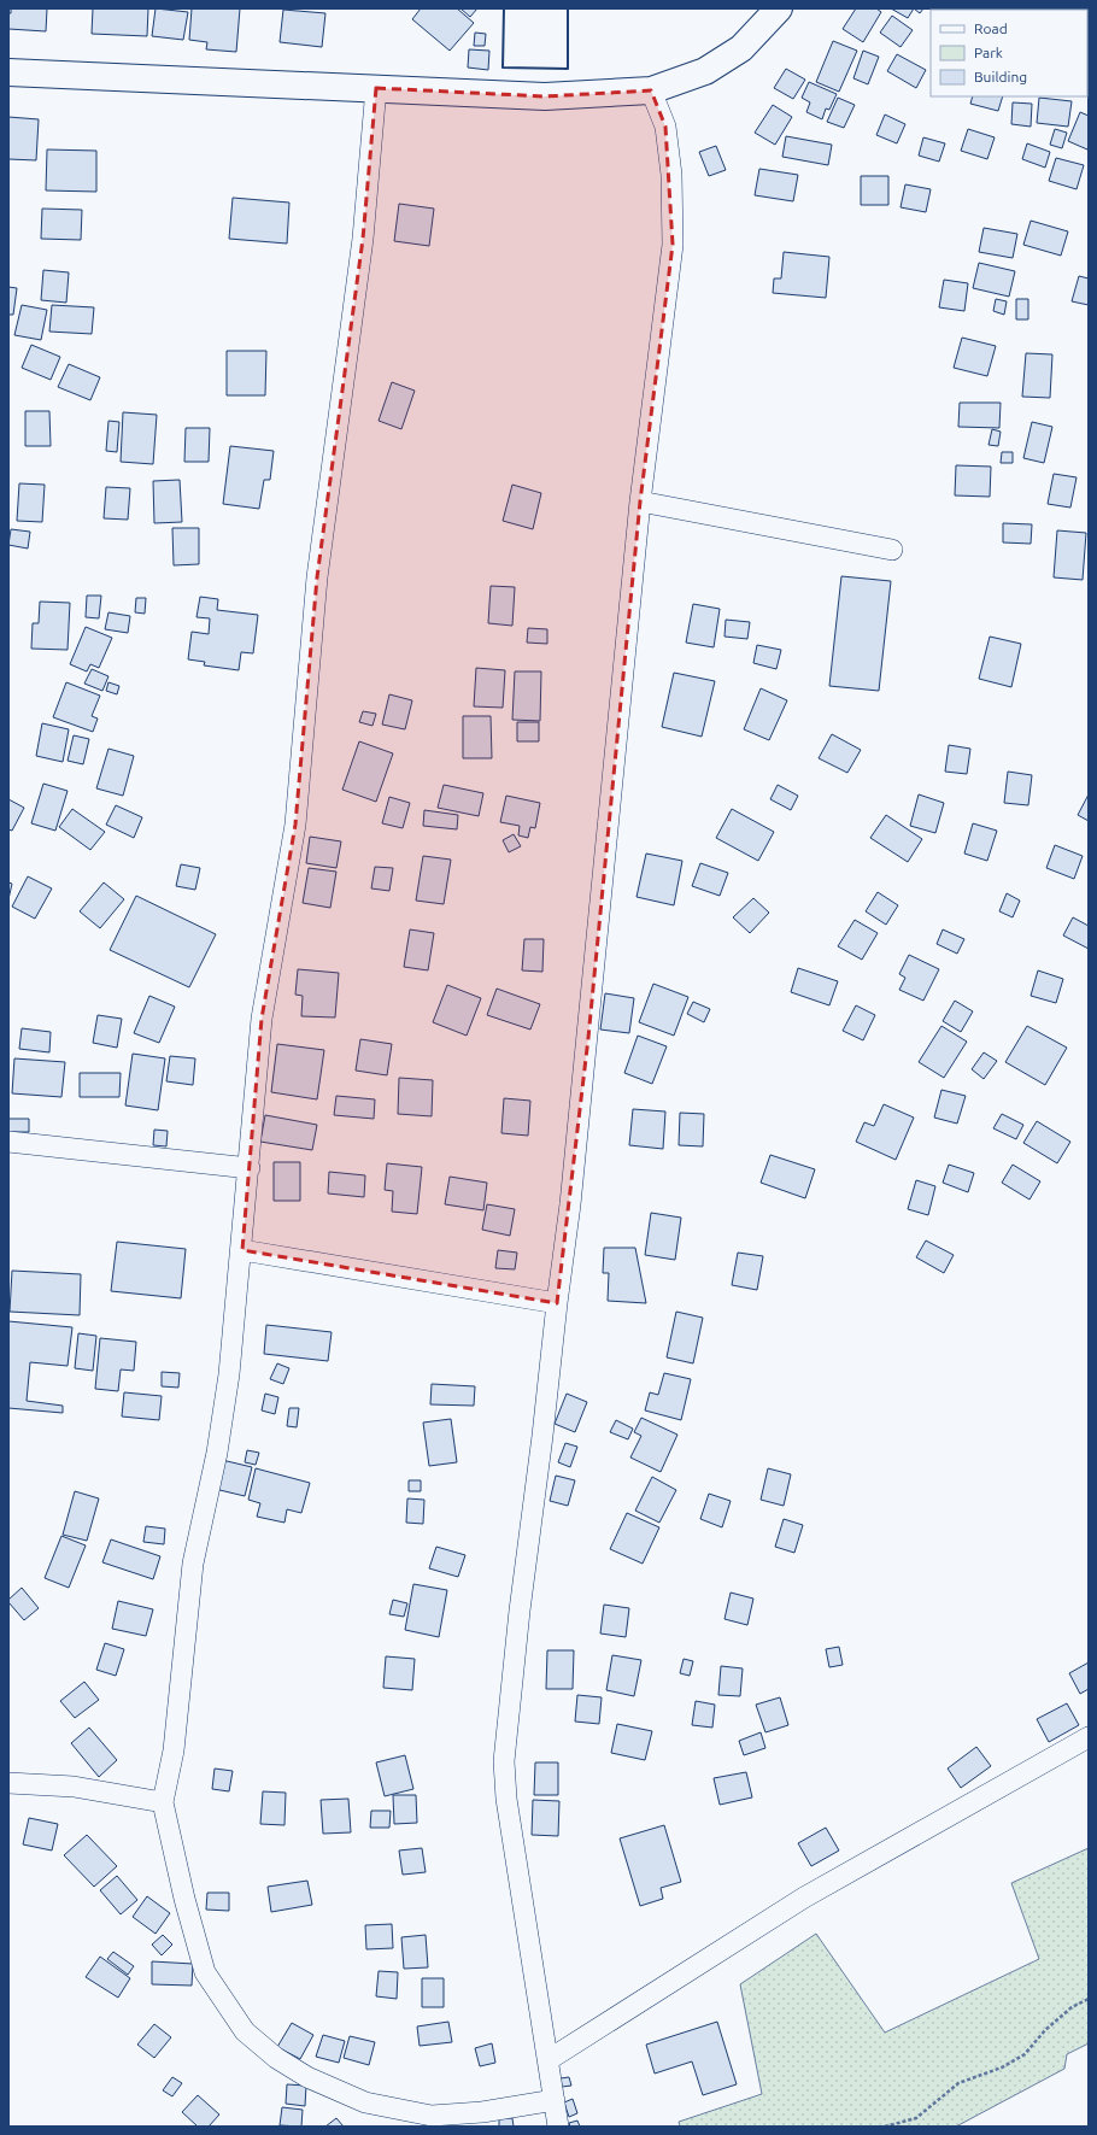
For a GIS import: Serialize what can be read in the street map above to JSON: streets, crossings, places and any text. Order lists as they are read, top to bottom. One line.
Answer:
{"legend":["Road","Park","Building"]}
